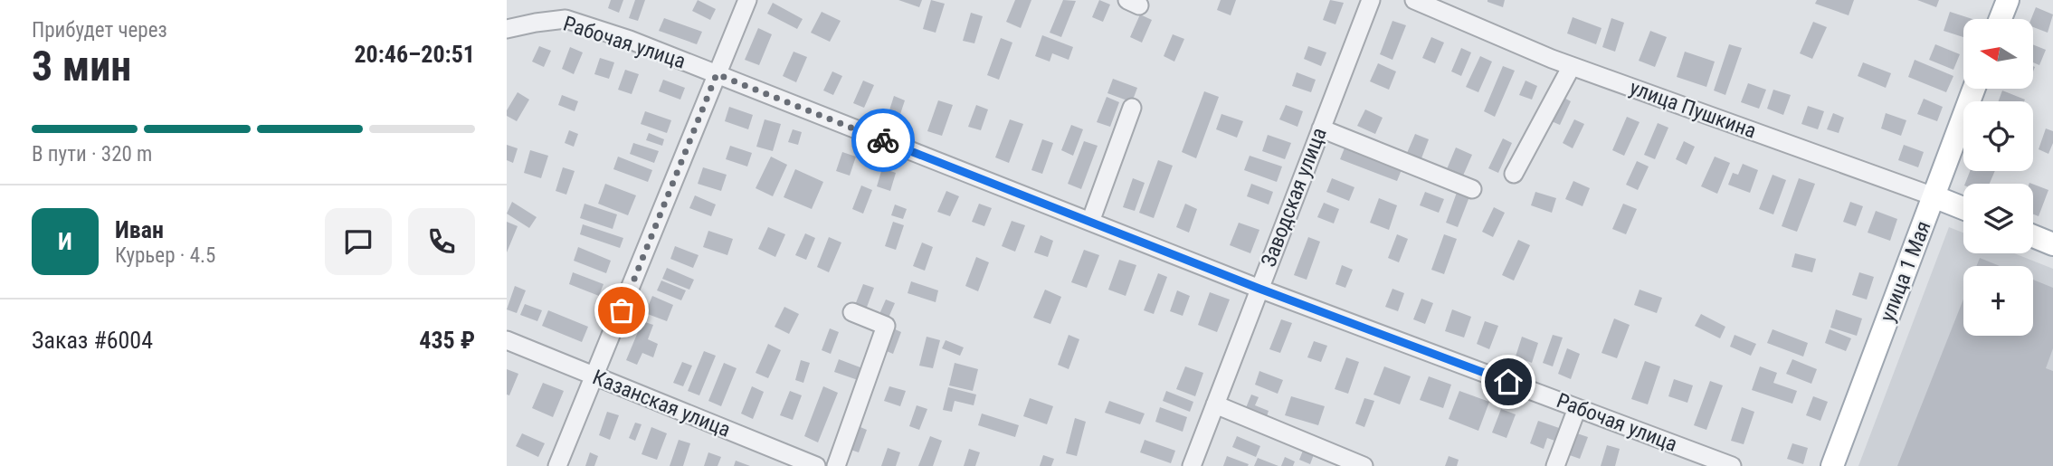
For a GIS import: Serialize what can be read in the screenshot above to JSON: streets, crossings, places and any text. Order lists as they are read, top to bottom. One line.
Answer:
{"streets":{"main road":["улица Пушкина","улица 1 Мая"],"street":["Рабочая улица","Заводская улица","Казанская улица"]},"crossings":[["Рабочая улица","Заводская улица"],["улица Пушкина","улица 1 Мая"]],"north":"left","page":{"heading":["3 мин","Прибудет через","20:46–20:51"],"panel":["Иван","Курьер · 4.5","Заказ #6004","435 ₽"],"map_buttons":"+","bar":"В пути · 320 m","round":"И"}}
